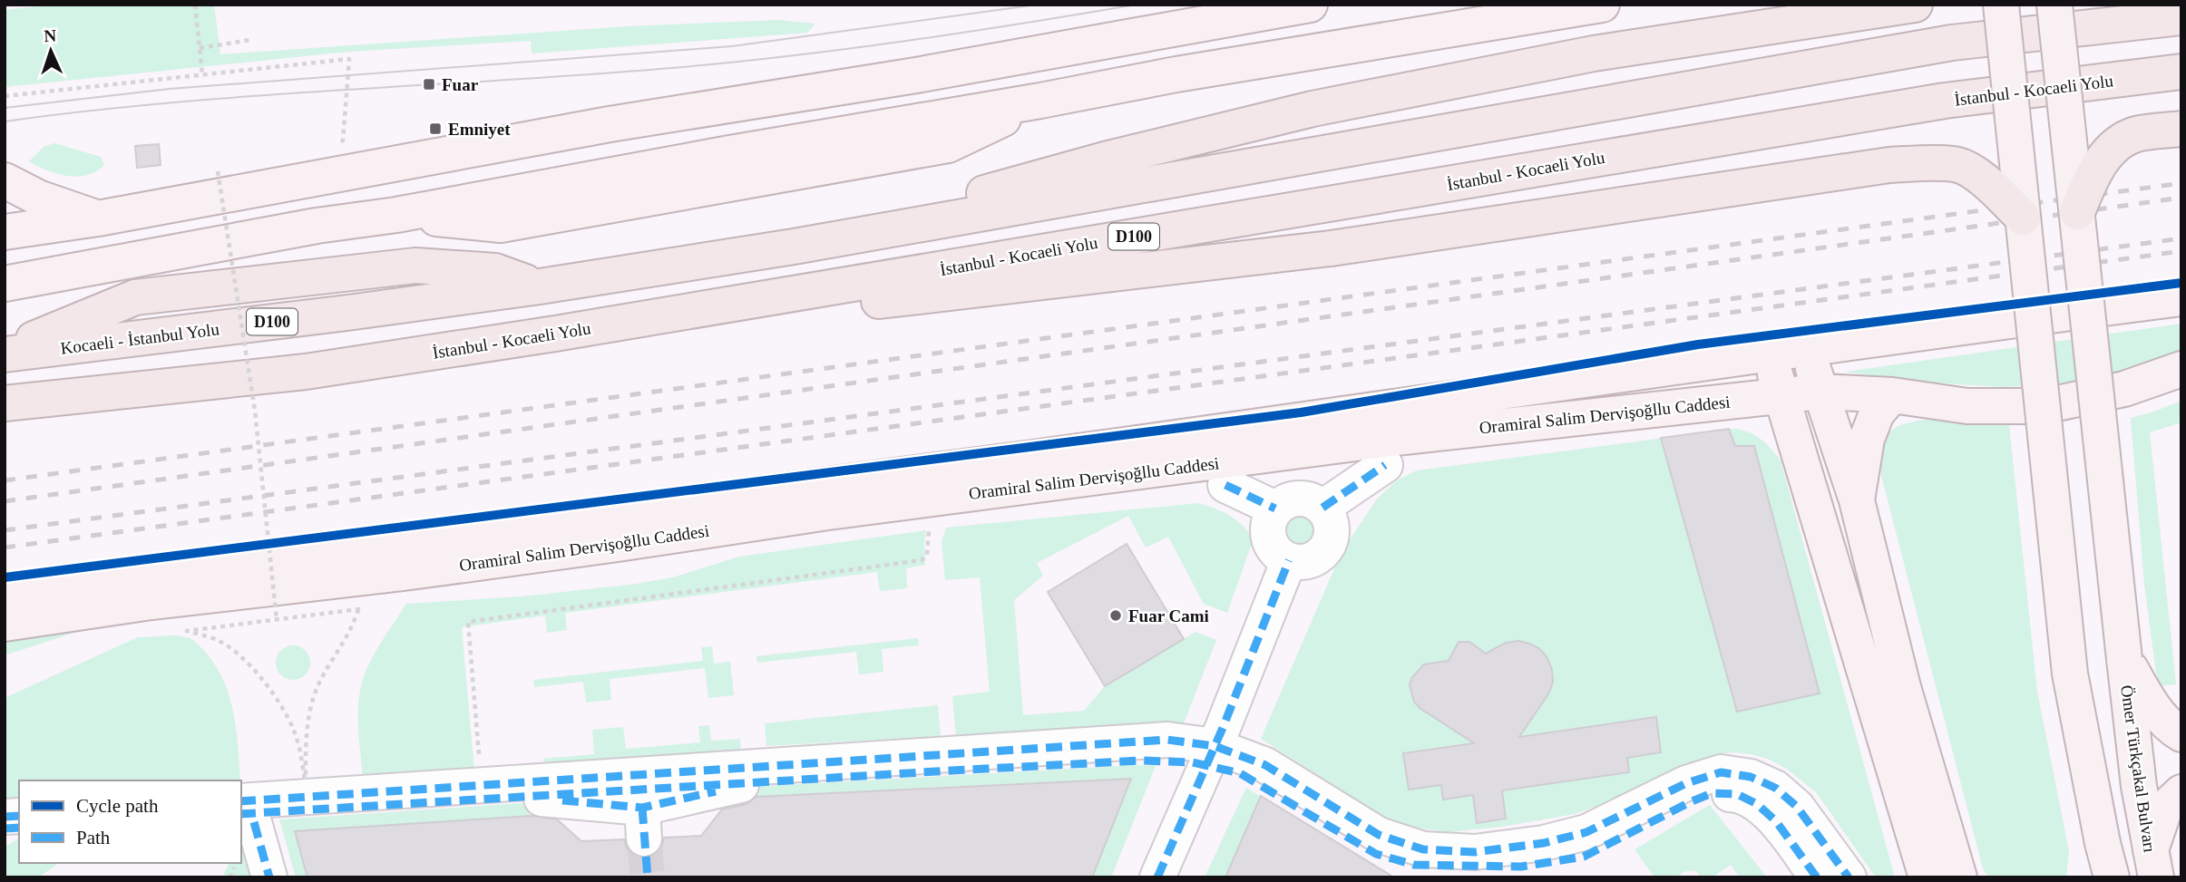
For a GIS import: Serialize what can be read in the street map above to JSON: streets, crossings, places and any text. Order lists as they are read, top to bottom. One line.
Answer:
{"streets":{"highway":["İstanbul - Kocaeli Yolu","D100"],"main road":["Oramiral Salim Dervişoğllu Caddesi","Ömer Türkçakal Bulvarı"]},"places":{"transit":["Fuar","Emniyet"],"other":["Fuar Cami"]},"legend":["Cycle path","Path"],"north":"top"}
